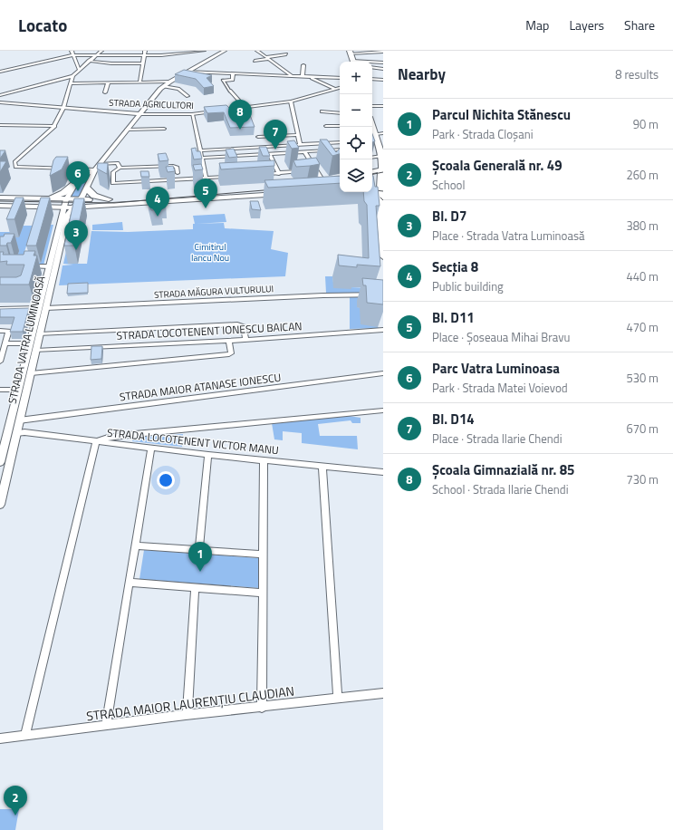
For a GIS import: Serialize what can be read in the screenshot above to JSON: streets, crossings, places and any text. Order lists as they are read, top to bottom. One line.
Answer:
{"streets":{"street":["STRADA AGRICULTORI","STRADA MĂGURA VULTURULUI","STRADA LOCOTENENT IONESCU BAICAN","STRADA VATRA LUMINOASĂ","STRADA MAIOR ATANASE IONESCU","STRADA LOCOTENENT VICTOR MANU","STRADA MAIOR LAURENȚIU CLAUDIAN"]},"crossings":[["STRADA AGRICULTORI","STRADA VATRA LUMINOASĂ"],["STRADA MĂGURA VULTURULUI","STRADA VATRA LUMINOASĂ"],["STRADA LOCOTENENT IONESCU BAICAN","STRADA VATRA LUMINOASĂ"],["STRADA VATRA LUMINOASĂ","STRADA MAIOR ATANASE IONESCU"],["STRADA VATRA LUMINOASĂ","STRADA LOCOTENENT VICTOR MANU"]],"parks":["Cimitirul Iancu Nou"],"page":{"header":"Locato","nav":["Map","Layers","Share"],"heading":["Nearby","8 results"],"map_buttons":["+","−"],"list":[{"mark":"1","name":"Parcul Nichita Stănescu","note":"Park · Strada Cloșani","value":"90 m"},{"mark":"2","name":"Școala Generală nr. 49","note":"School","value":"260 m"},{"mark":"3","name":"Bl. D7","note":"Place · Strada Vatra Luminoasă","value":"380 m"},{"mark":"4","name":"Secția 8","note":"Public building","value":"440 m"},{"mark":"5","name":"Bl. D11","note":"Place · Șoseaua Mihai Bravu","value":"470 m"},{"mark":"6","name":"Parc Vatra Luminoasa","note":"Park · Strada Matei Voievod","value":"530 m"},{"mark":"7","name":"Bl. D14","note":"Place · Strada Ilarie Chendi","value":"670 m"},{"mark":"8","name":"Școala Gimnazială nr. 85","note":"School · Strada Ilarie Chendi","value":"730 m"}],"pins":["8","7","6","5","4","3","1","2"]}}
